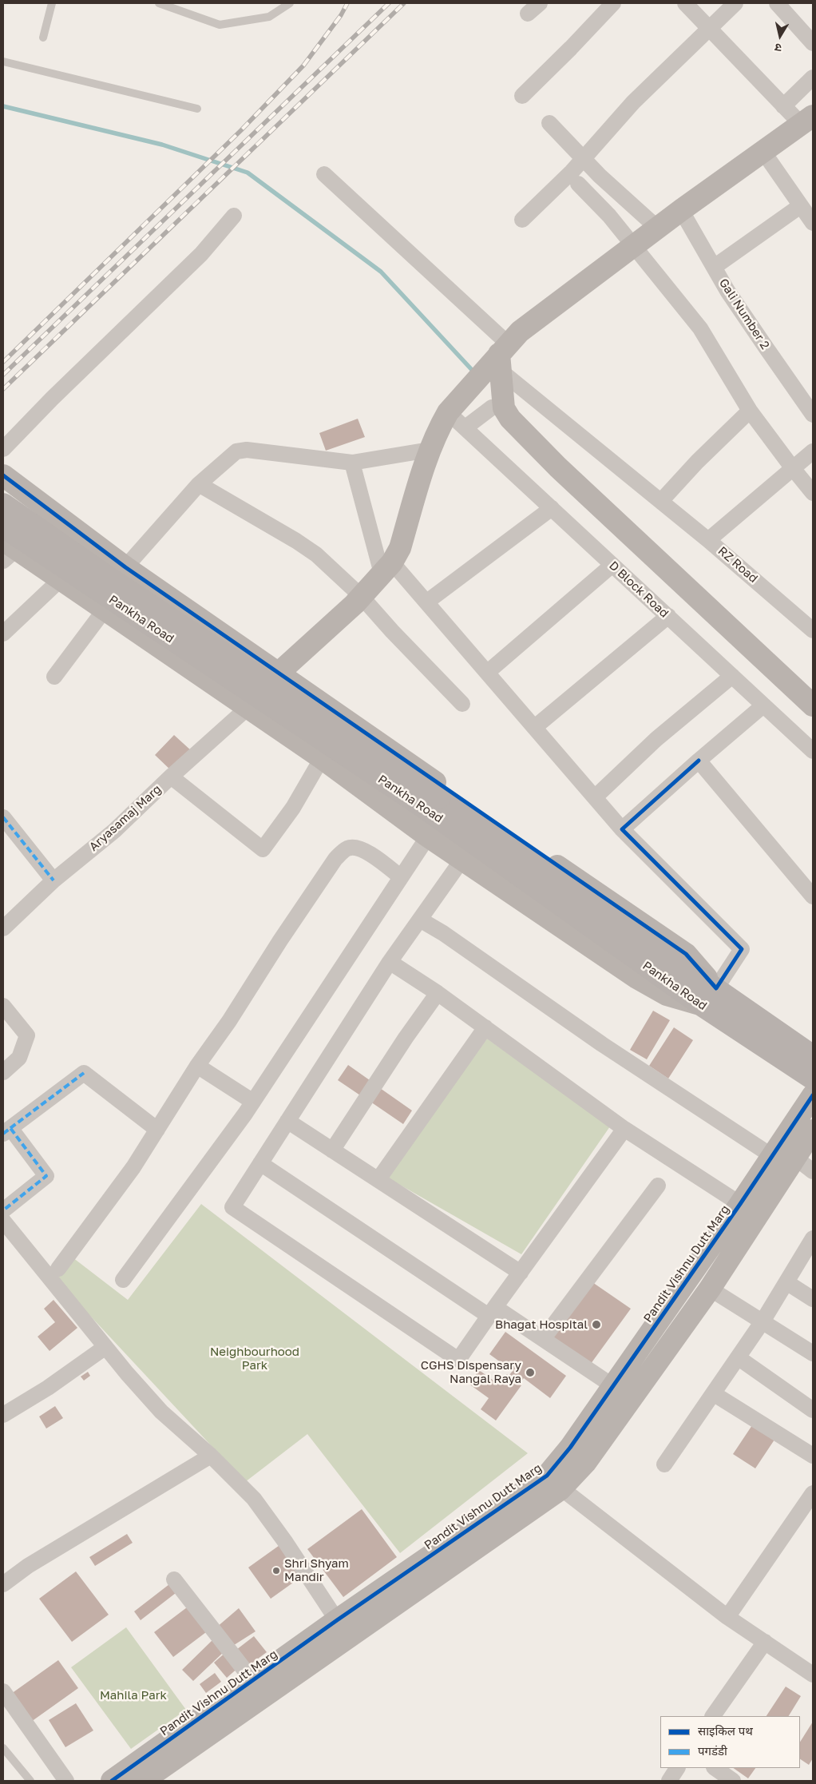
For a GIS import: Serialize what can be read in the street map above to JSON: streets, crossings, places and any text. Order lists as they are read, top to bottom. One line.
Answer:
{"streets":{"main road":["Pankha Road"],"street":["Gali Number 2","RZ Road","D Block Road","Aryasamaj Marg","Pandit Vishnu Dutt Marg"]},"parks":["Neighbourhood Park","Mahila Park"],"places":["Bhagat Hospital","CGHS Dispensary Nangal Raya","Shri Shyam Mandir"],"legend":["साइकिल पथ","पगडंडी"],"north":"bottom"}
